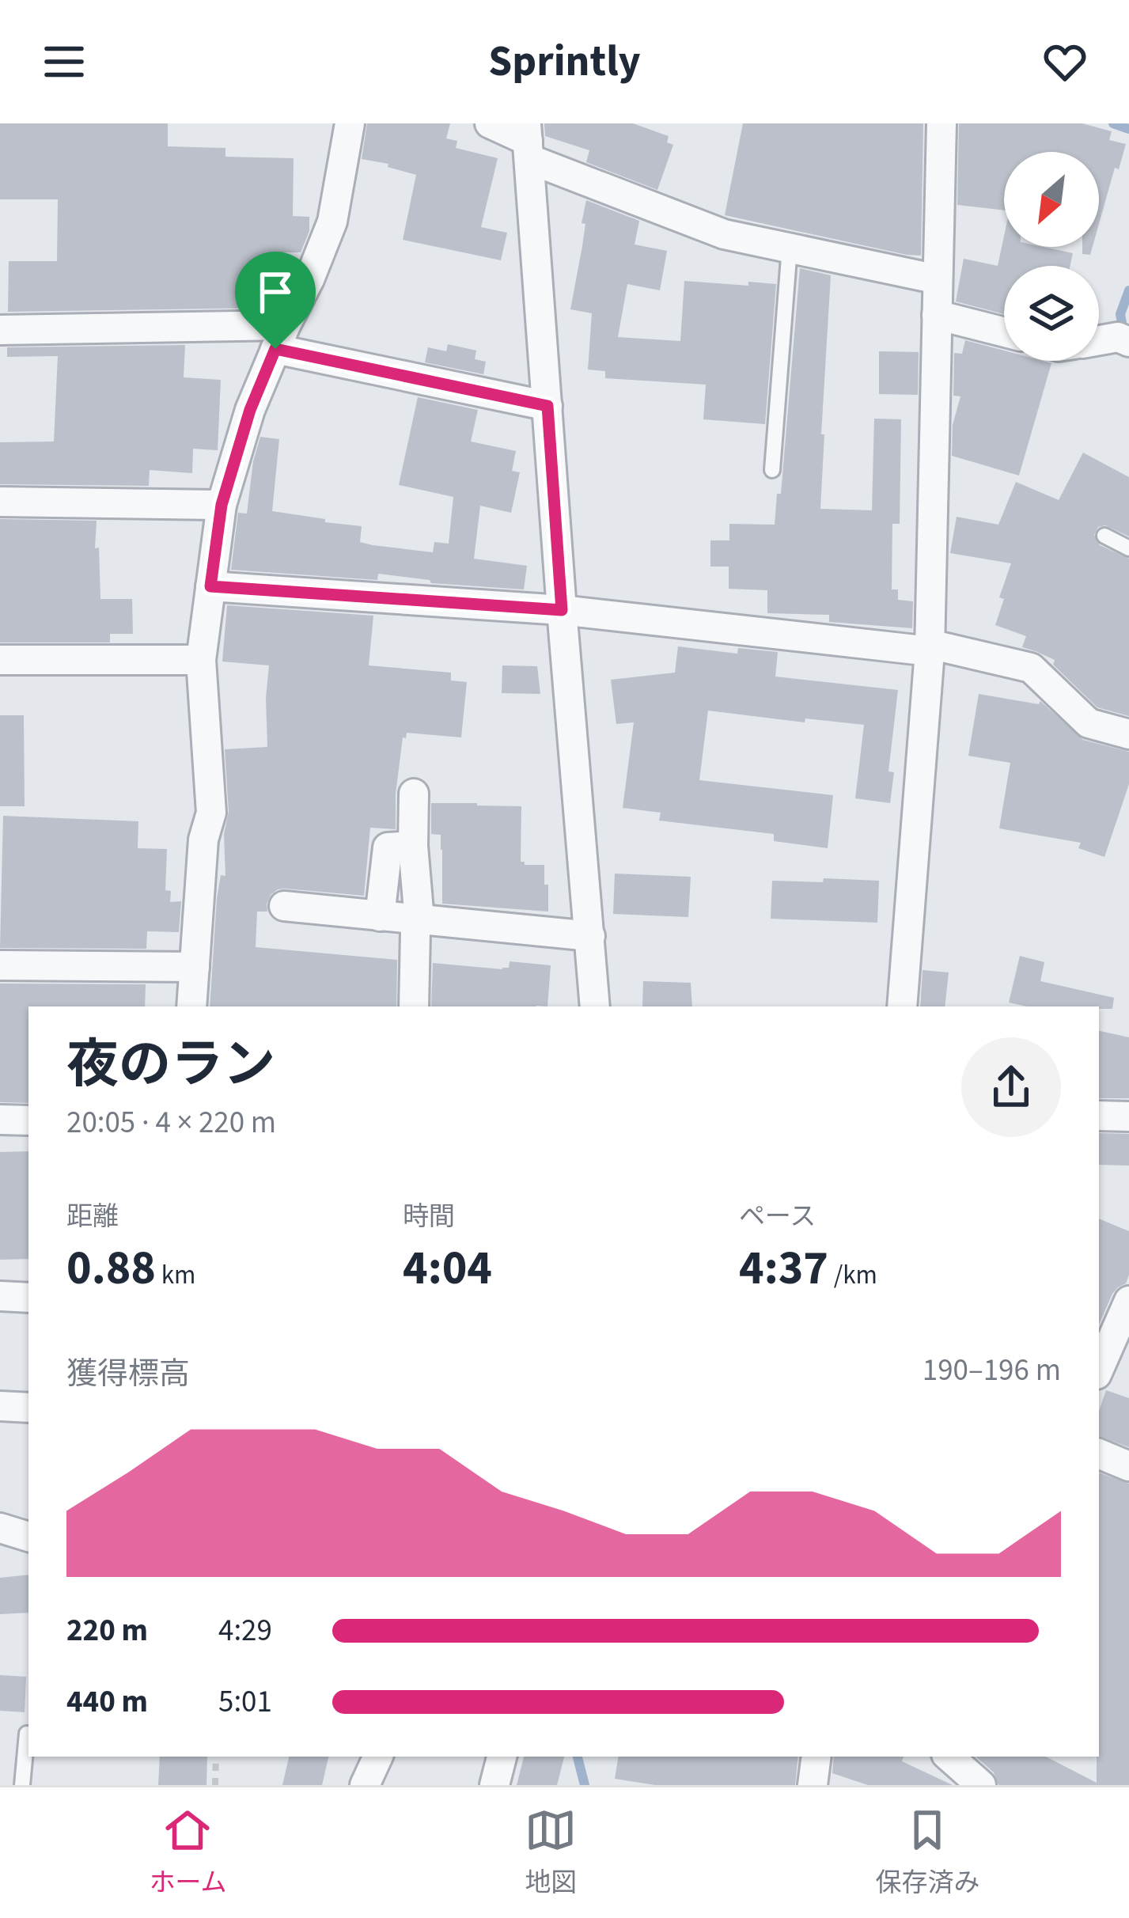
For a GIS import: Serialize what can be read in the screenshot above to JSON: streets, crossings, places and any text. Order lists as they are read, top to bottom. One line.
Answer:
{"north":"bottom left","page":{"header":"Sprintly","heading":["夜のラン","20:05 · 4 × 220 m"],"stats":[["距離","0.88 km"],["時間","4:04"],["ペース","4:37 /km"]],"chart":["獲得標高","190–196 m"],"list":[{"name":"220 m","note":"4:29"},{"name":"440 m","note":"5:01"}],"tabs":["ホーム","地図","保存済み"]}}
